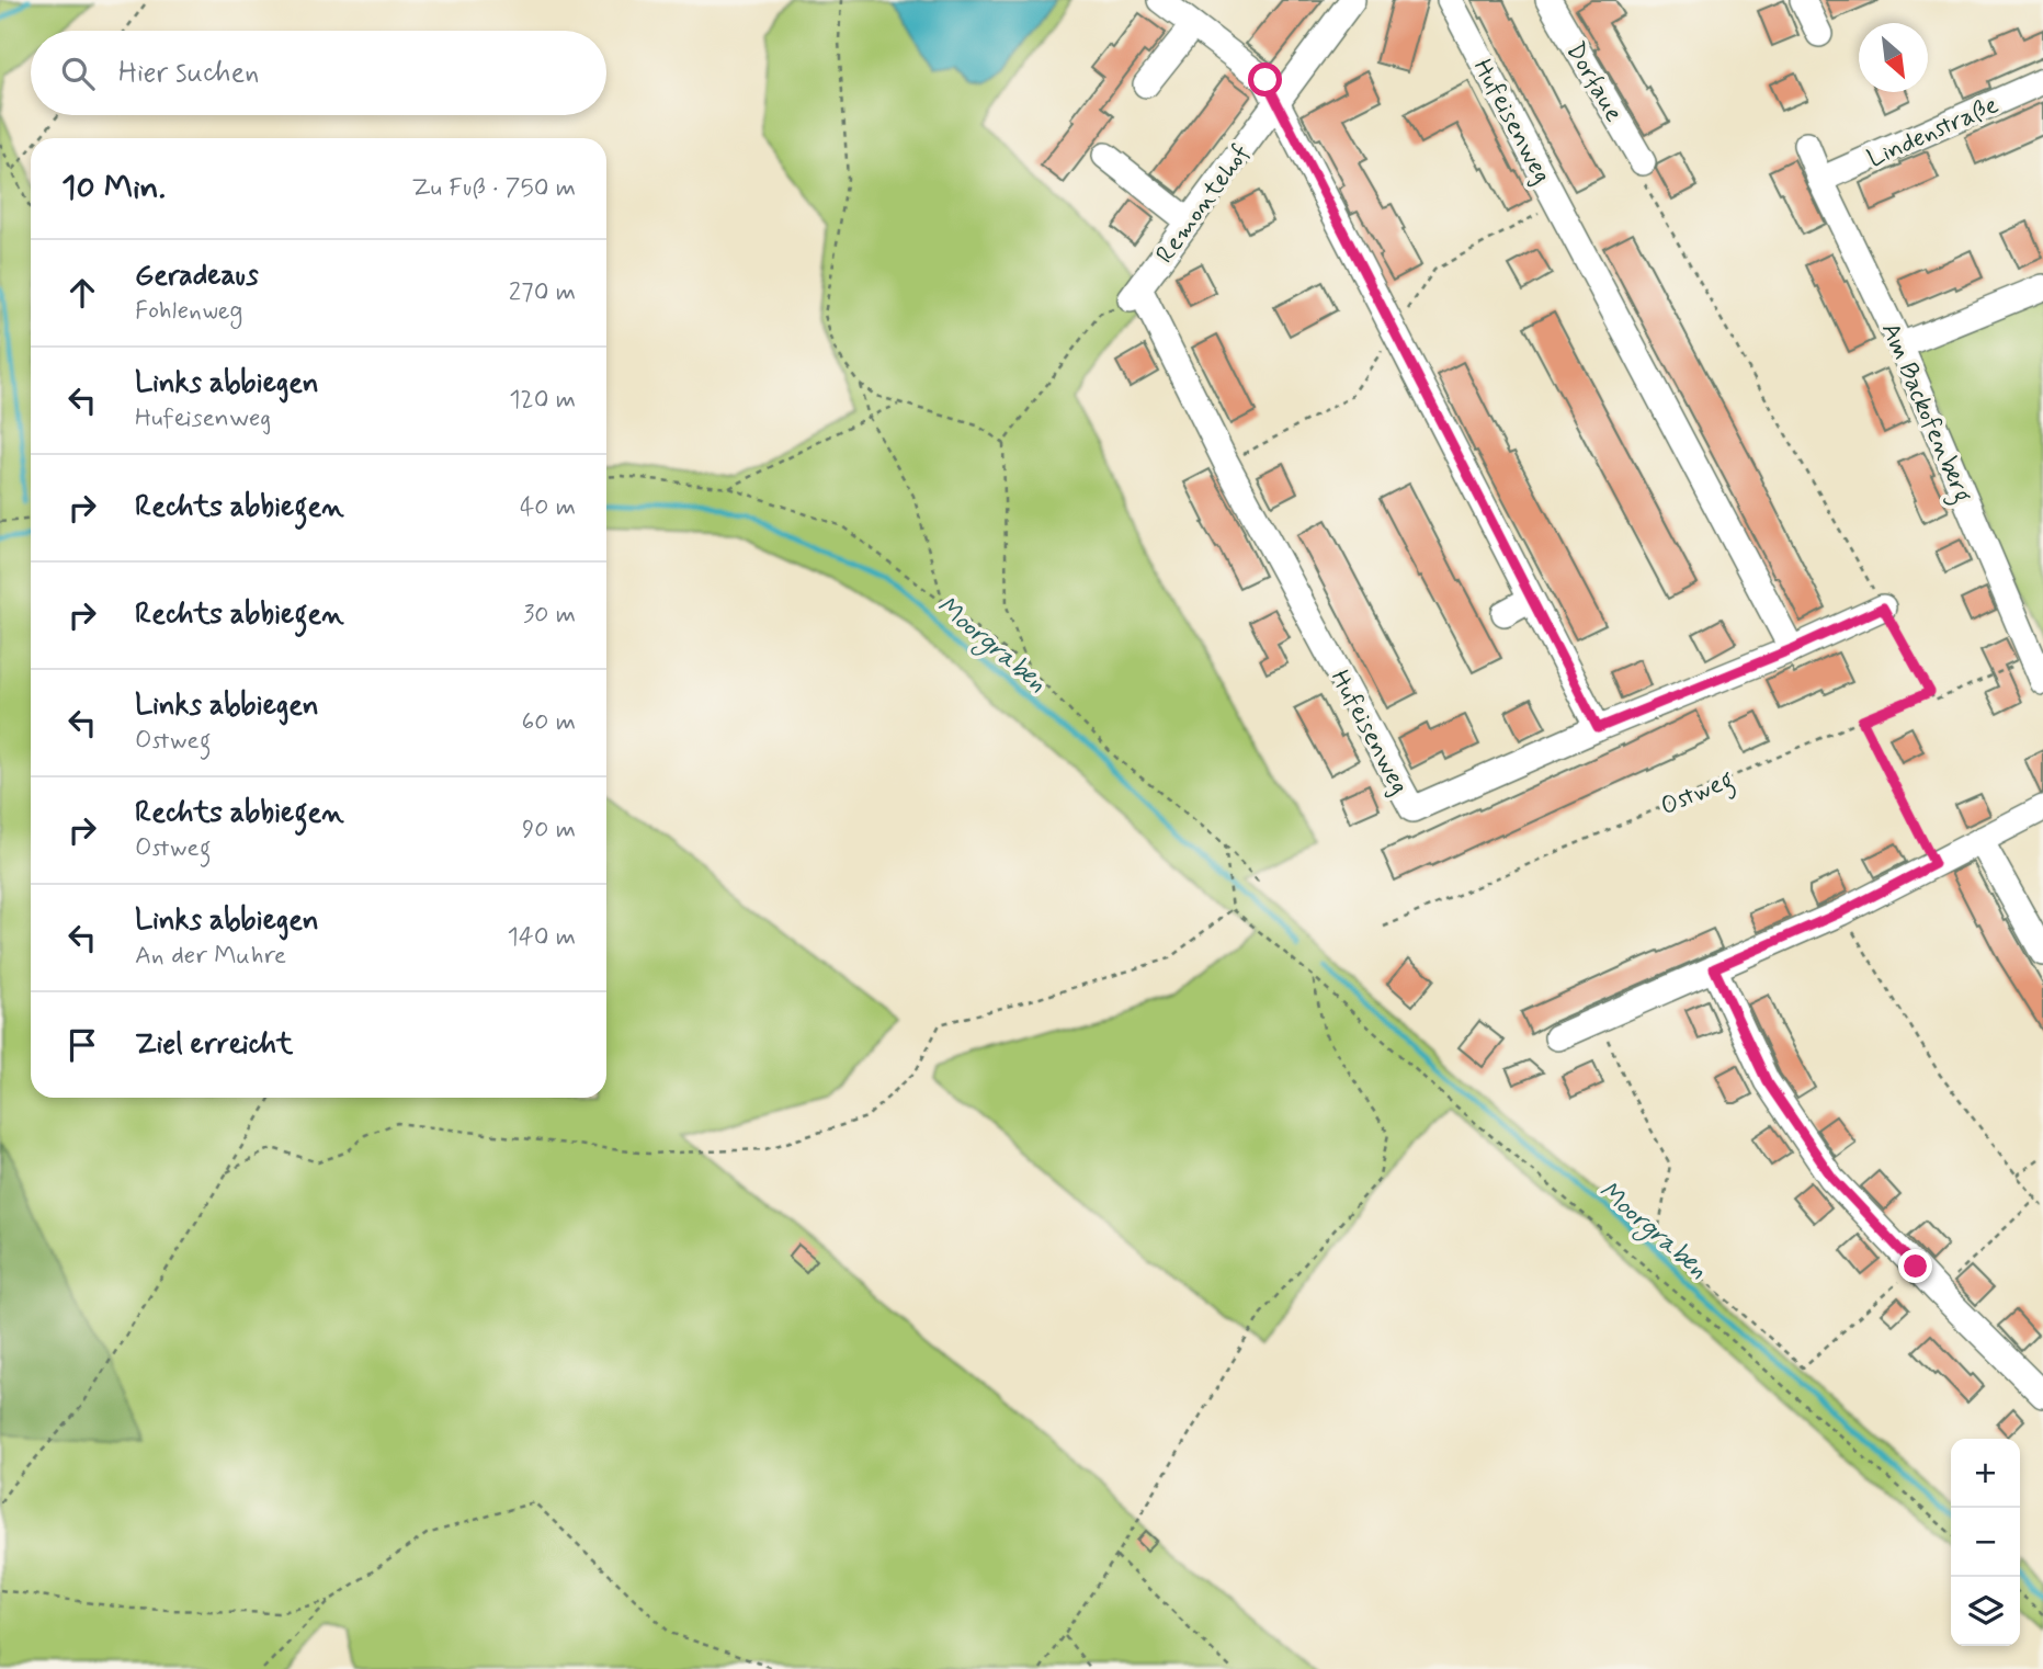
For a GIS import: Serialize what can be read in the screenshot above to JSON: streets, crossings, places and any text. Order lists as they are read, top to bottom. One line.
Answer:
{"streets":{"street":["Dorfaue","Hufeisenweg","Lindenstraße","Remontehof","Am Backofenberg"],"path":["Ostweg"]},"crossings":[["Hufeisenweg","Remontehof"],["Lindenstraße","Am Backofenberg"],["Am Backofenberg","Ostweg"]],"water":["Moorgraben"],"north":"bottom right","page":{"search":"Hier suchen","heading":["10 Min.","Zu Fuß · 750 m"],"list":[["Geradeaus","Fohlenweg","270 m"],["Links abbiegen","Hufeisenweg","120 m"],["Rechts abbiegen","40 m"],["Rechts abbiegen","30 m"],["Links abbiegen","Ostweg","60 m"],["Rechts abbiegen","Ostweg","90 m"],["Links abbiegen","An der Muhre","140 m"],"Ziel erreicht"],"map_buttons":["+","−"]}}
